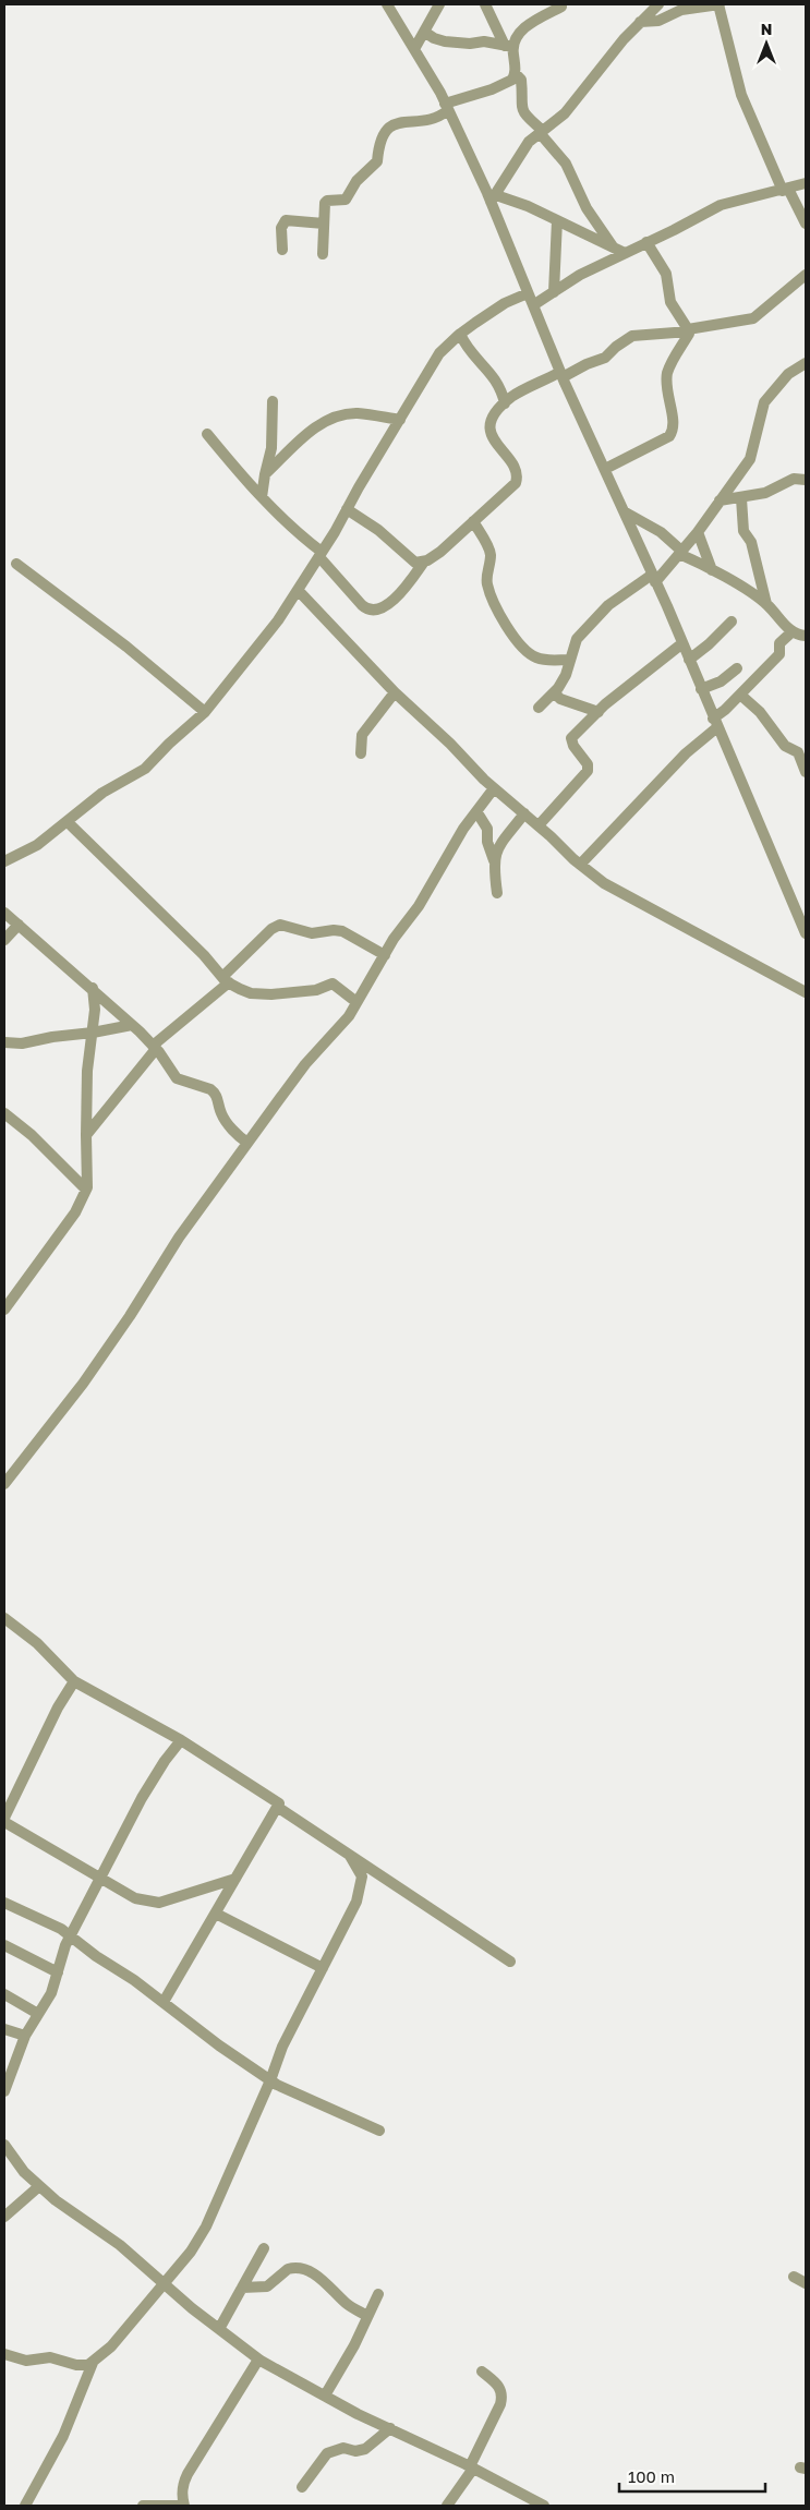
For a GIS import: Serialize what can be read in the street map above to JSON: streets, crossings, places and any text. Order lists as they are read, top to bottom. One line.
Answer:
{"scale_bar":"100 m","north":"top"}
